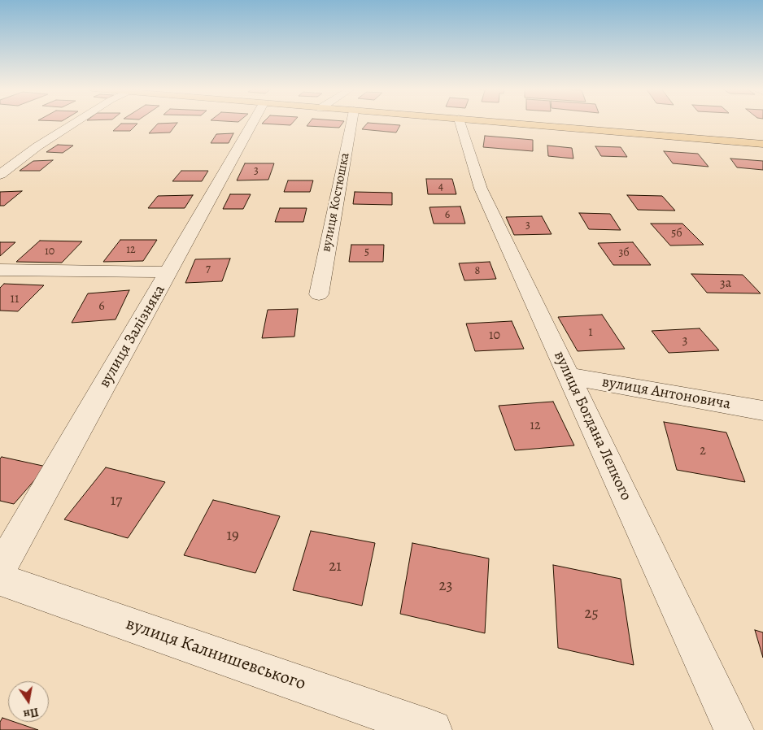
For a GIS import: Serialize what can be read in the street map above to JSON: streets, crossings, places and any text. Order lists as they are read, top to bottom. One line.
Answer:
{"streets":{"street":["вулиця Костюшка","вулиця Залізняка","вулиця Антоновича","вулиця Богдана Лепкого","вулиця Калнишевського"]},"crossings":[["вулиця Антоновича","вулиця Богдана Лепкого"]],"house_numbers":["3","4","6","3","5б","12","10","5","3б","7","8","3а","11","6","1","10","3","12","2","17","19","21","23","25"],"north":"bottom"}
